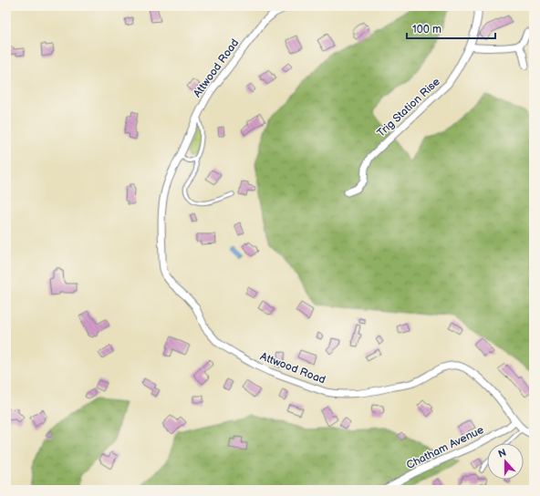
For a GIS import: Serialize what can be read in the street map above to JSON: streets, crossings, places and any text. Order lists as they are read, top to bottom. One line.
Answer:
{"streets":{"street":["Attwood Road","Trig Station Rise","Chatham Avenue"]},"crossings":[["Attwood Road","Chatham Avenue"]],"scale_bar":"100 m","north":"top"}
